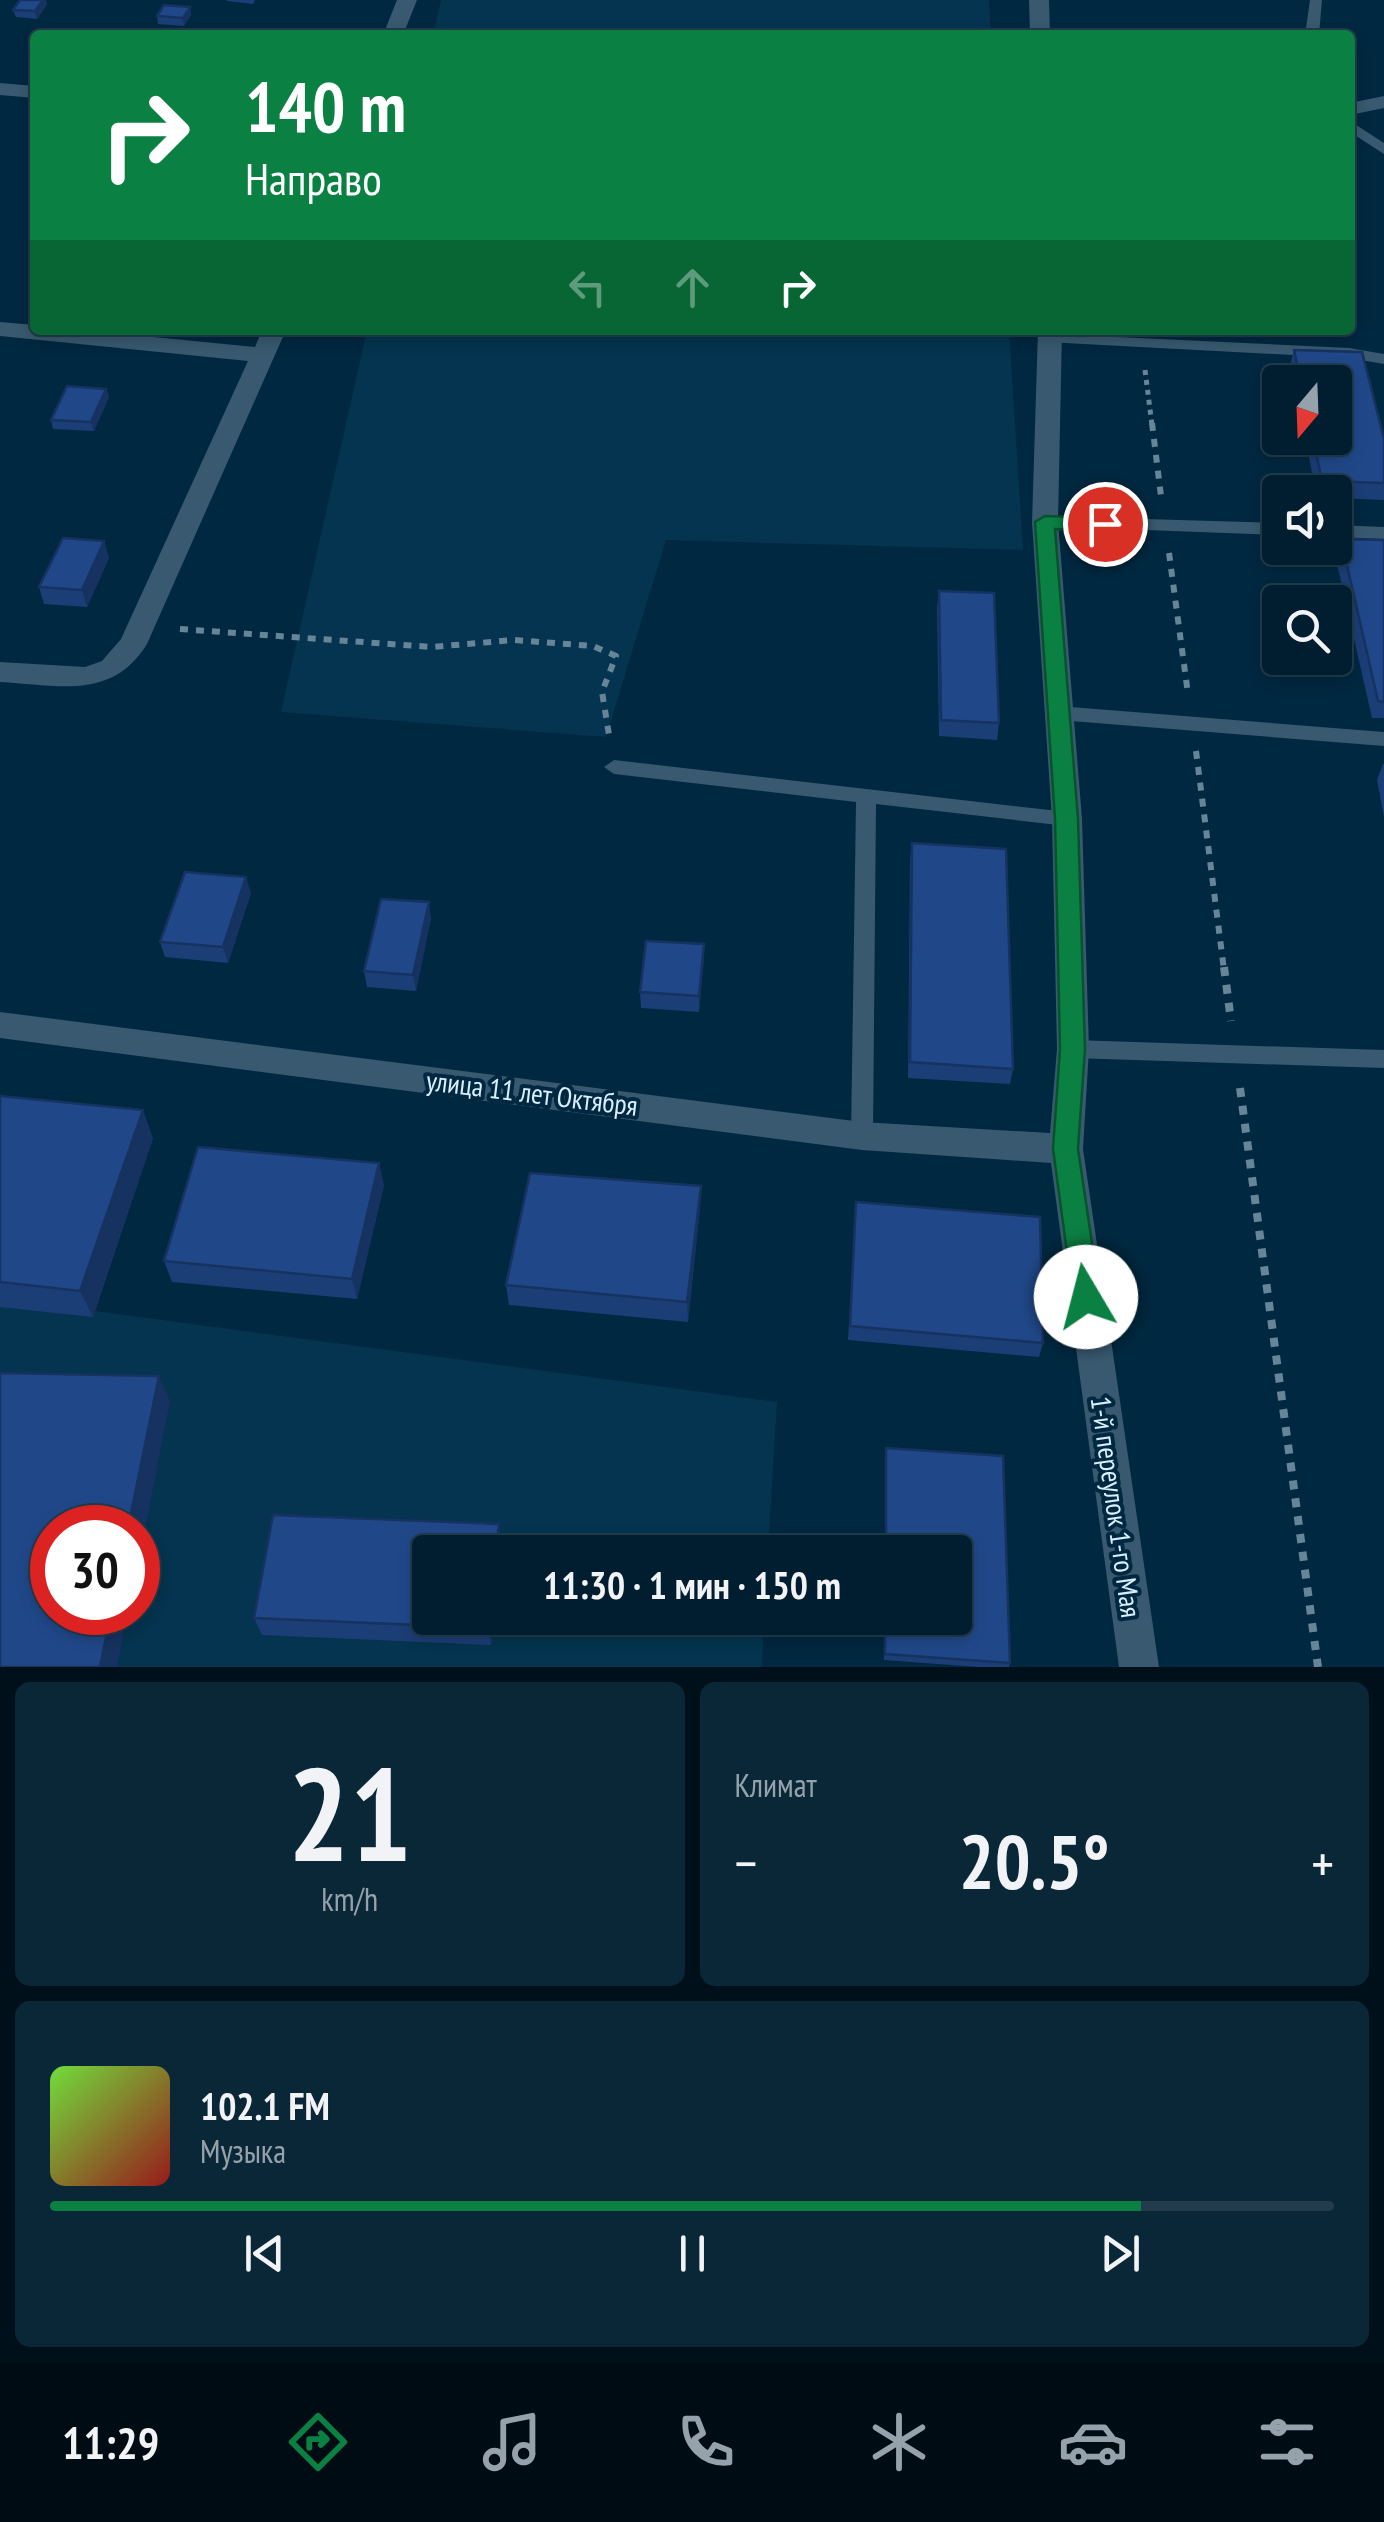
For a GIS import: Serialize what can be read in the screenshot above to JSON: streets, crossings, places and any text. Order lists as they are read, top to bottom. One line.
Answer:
{"streets":{"street":["улица 11 лет Октября","1-й переулок 1-го Мая"]},"crossings":[["улица 11 лет Октября","1-й переулок 1-го Мая"]],"north":"bottom","page":{"turn":["140 m","Направо"],"limit":"30","trip":"11:30 · 1 мин · 150 m","tile":[["21","km/h"],"Климат"],"heat":["−","20.5°","+"],"song":["102.1 FM","Музыка"],"tabs":"11:29"}}
